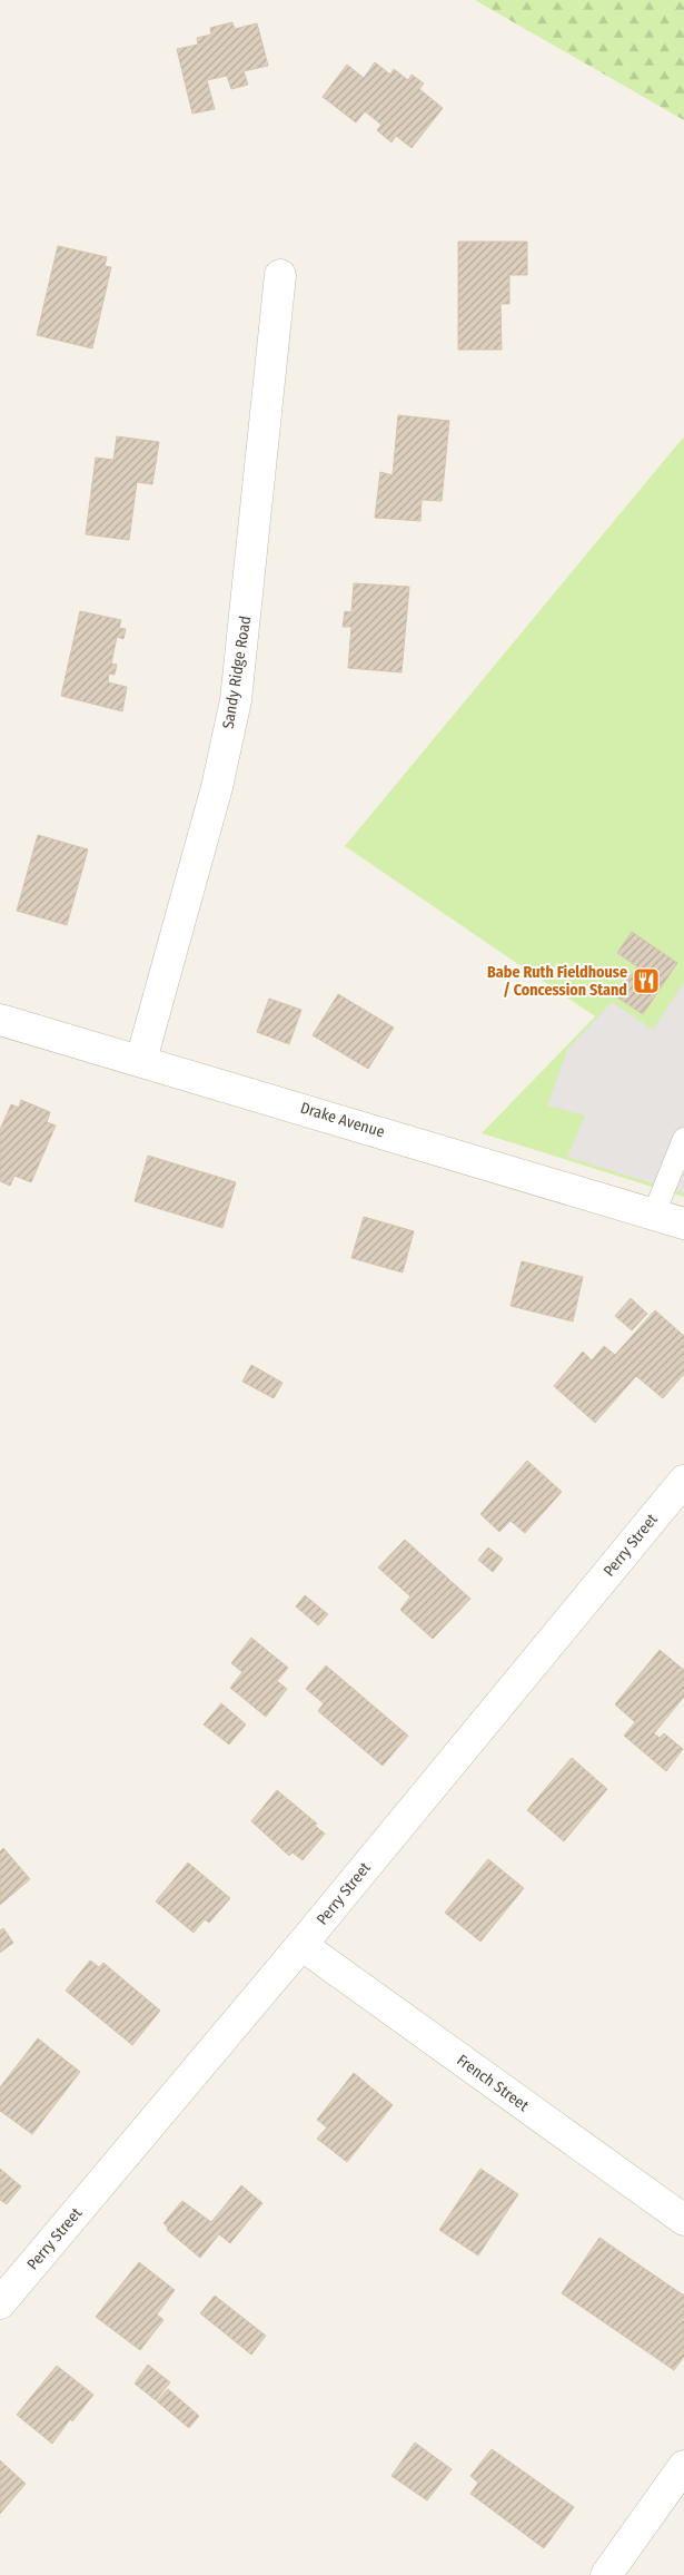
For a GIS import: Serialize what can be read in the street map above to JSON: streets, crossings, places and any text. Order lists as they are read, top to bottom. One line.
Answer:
{"streets":{"street":["Sandy Ridge Road","Drake Avenue","Perry Street","French Street"]},"crossings":[["Sandy Ridge Road","Drake Avenue"],["Perry Street","French Street"]],"places":{"restaurant":["Babe Ruth Fieldhouse / Concession Stand"]}}
